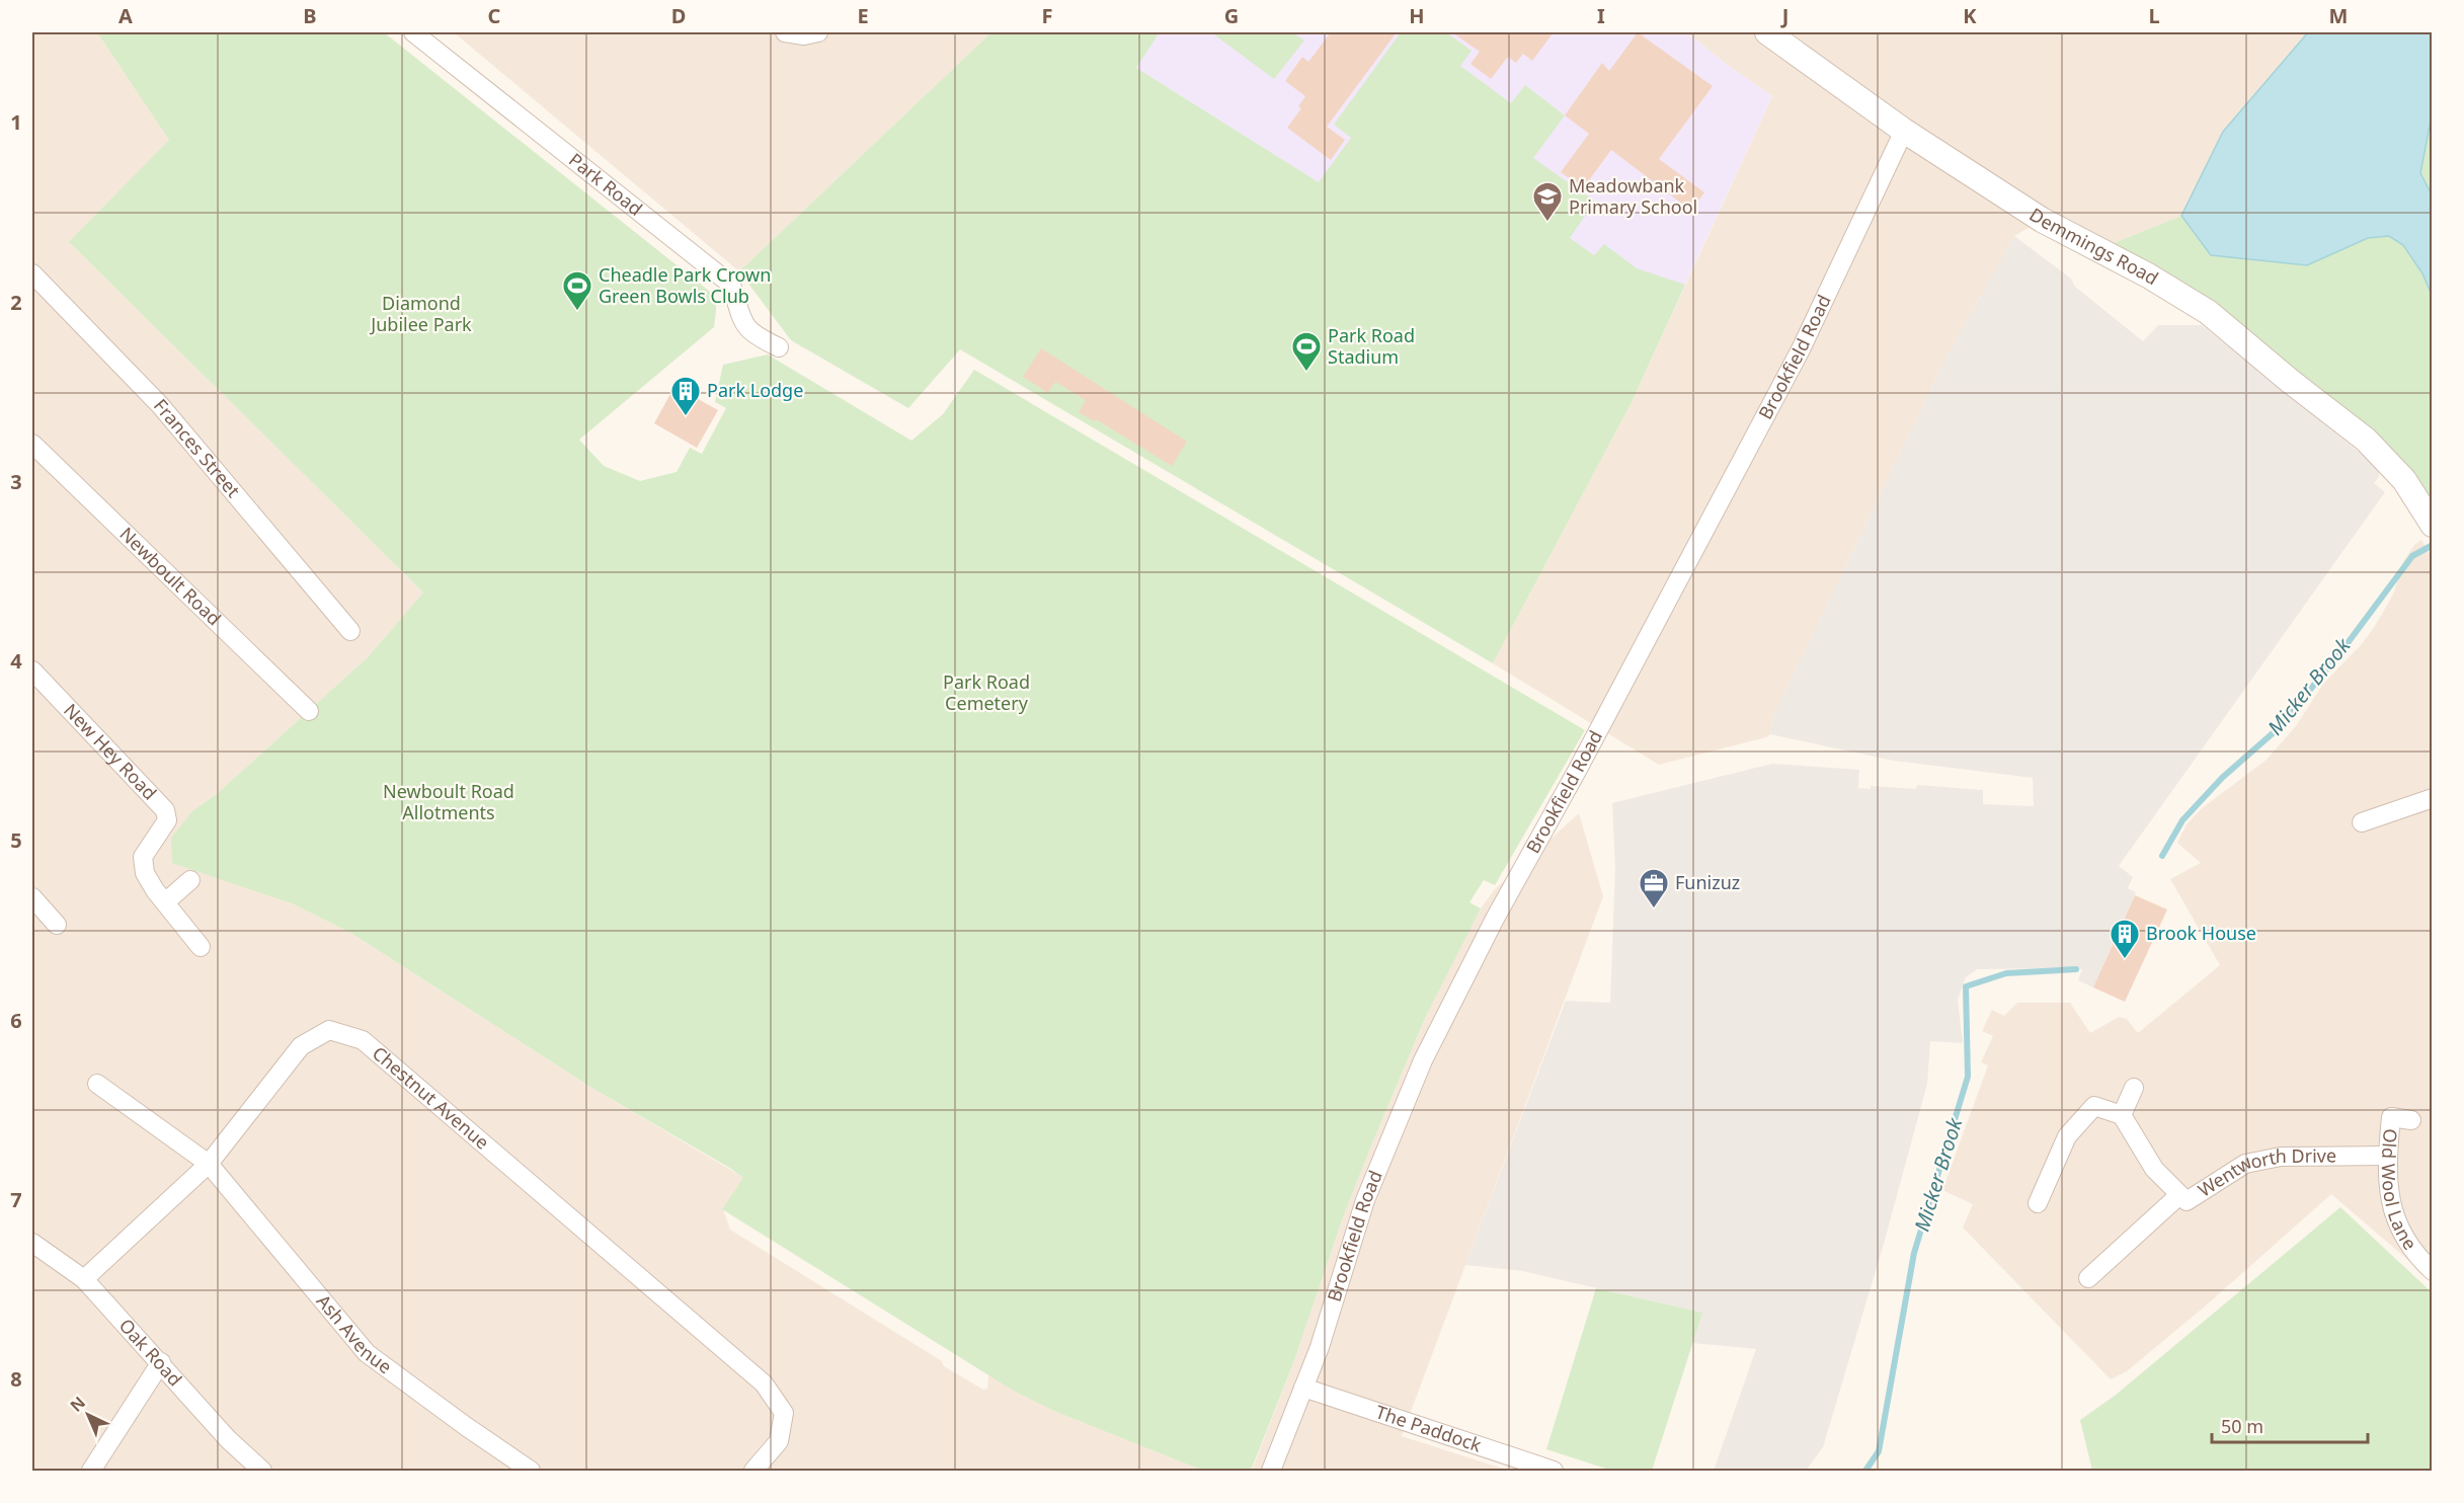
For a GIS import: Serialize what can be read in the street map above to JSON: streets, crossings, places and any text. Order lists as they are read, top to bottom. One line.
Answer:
{"streets":{"street":["Park Road","Demmings Road","Brookfield Road","Frances Street","Newboult Road","New Hey Road","Chestnut Avenue","Wentworth Drive","Old Wool Lane","Ash Avenue","Oak Road","The Paddock"]},"crossings":[["Demmings Road","Brookfield Road"],["Brookfield Road","The Paddock"],["Chestnut Avenue","Ash Avenue"],["Chestnut Avenue","Oak Road"],["Wentworth Drive","Old Wool Lane"]],"water":["Micker Brook"],"parks":["Diamond Jubilee Park","Park Road Cemetery","Newboult Road Allotments"],"places":{"school or university":["Meadowbank Primary School"],"sports":["Cheadle Park Crown Green Bowls Club","Park Road Stadium"],"building":["Park Lodge","Brook House"],"office":["Funizuz"]},"scale_bar":"50 m","north":"top left","grid":{"columns":["A","B","C","D","E","F","G","H","I","J","K","L","M"],"rows":["1","2","3","4","5","6","7","8"]}}
